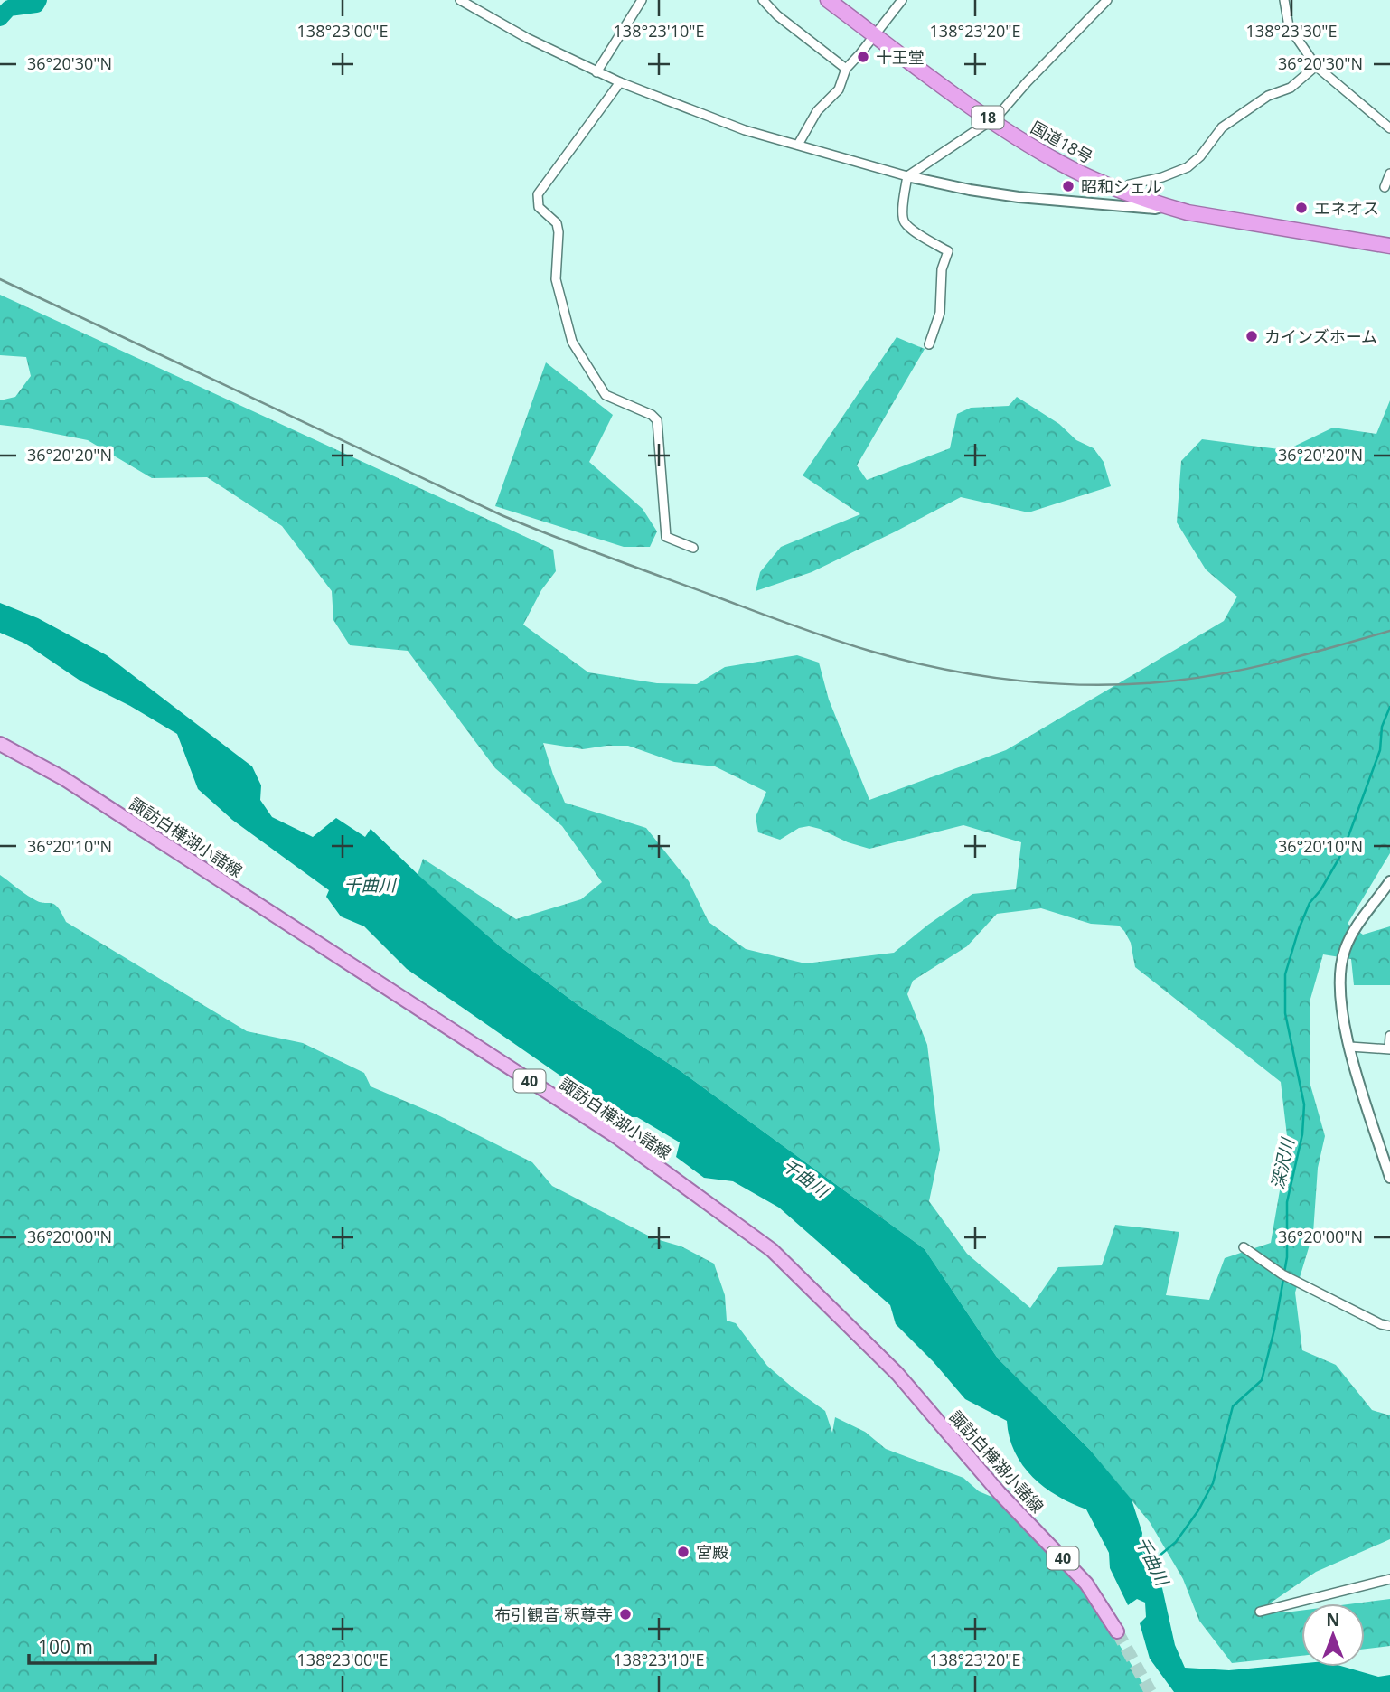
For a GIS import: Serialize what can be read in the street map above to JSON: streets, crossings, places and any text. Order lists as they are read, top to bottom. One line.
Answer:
{"streets":{"highway":["18","国道18号"],"main road":["諏訪白樺湖小諸線","40"]},"water":["千曲川","深沢川"],"places":["十王堂","昭和シェル","エネオス","カインズホーム","宮殿","布引観音 釈尊寺"],"scale_bar":"100 m","north":"top","coordinates":["138°23'00\"E","138°23'10\"E","138°23'20\"E","138°23'30\"E","36°20'30\"N","36°20'20\"N","36°20'10\"N","36°20'00\"N"]}
